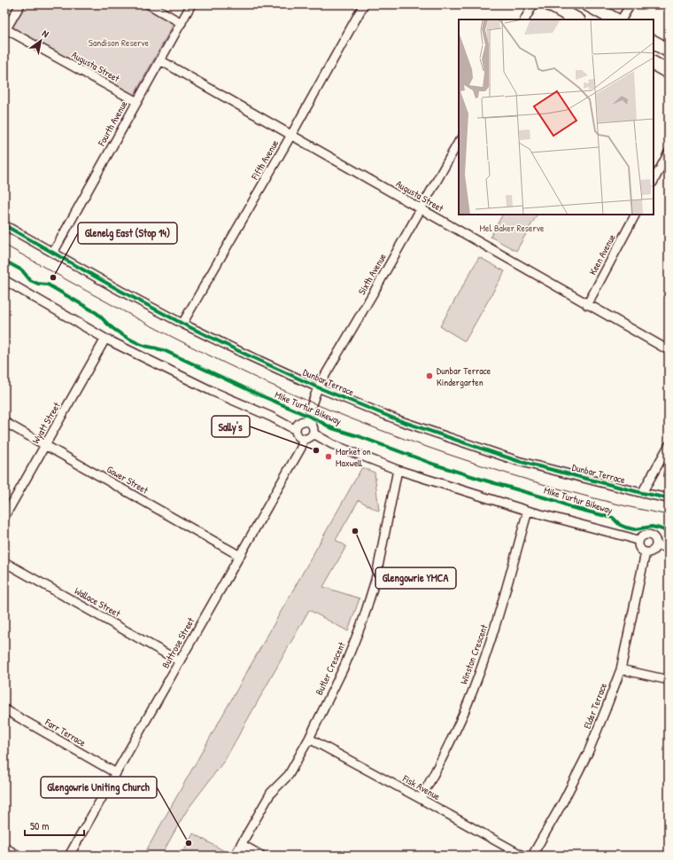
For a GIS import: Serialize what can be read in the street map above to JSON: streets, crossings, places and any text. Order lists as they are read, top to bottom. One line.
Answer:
{"streets":{"street":["Augusta Street","Fourth Avenue","Fifth Avenue","Keen Avenue","Sixth Avenue","Dunbar Terrace","Wyatt Street","Gower Street","Wallace Street","Buttrose Street","Winston Crescent","Butler Crescent","Elder Terrace","Farr Terrace","Fisk Avenue"],"cycle path":["Mike Turtur Bikeway"]},"crossings":[["Augusta Street","Fourth Avenue"],["Augusta Street","Fifth Avenue"],["Augusta Street","Keen Avenue"],["Augusta Street","Sixth Avenue"],["Fourth Avenue","Dunbar Terrace"],["Fifth Avenue","Dunbar Terrace"],["Sixth Avenue","Dunbar Terrace"],["Sixth Avenue","Buttrose Street"],["Wyatt Street","Gower Street"],["Gower Street","Buttrose Street"],["Wallace Street","Buttrose Street"],["Buttrose Street","Farr Terrace"],["Winston Crescent","Fisk Avenue"],["Butler Crescent","Fisk Avenue"]],"parks":["Sandison Reserve","Mel Baker Reserve"],"places":["Glenelg East (Stop 14)","Dunbar Terrace Kindergarten","Sally's","Market on Maxwell","Glengowrie YMCA","Glengowrie Uniting Church"],"scale_bar":"50 m","north":"top right"}
